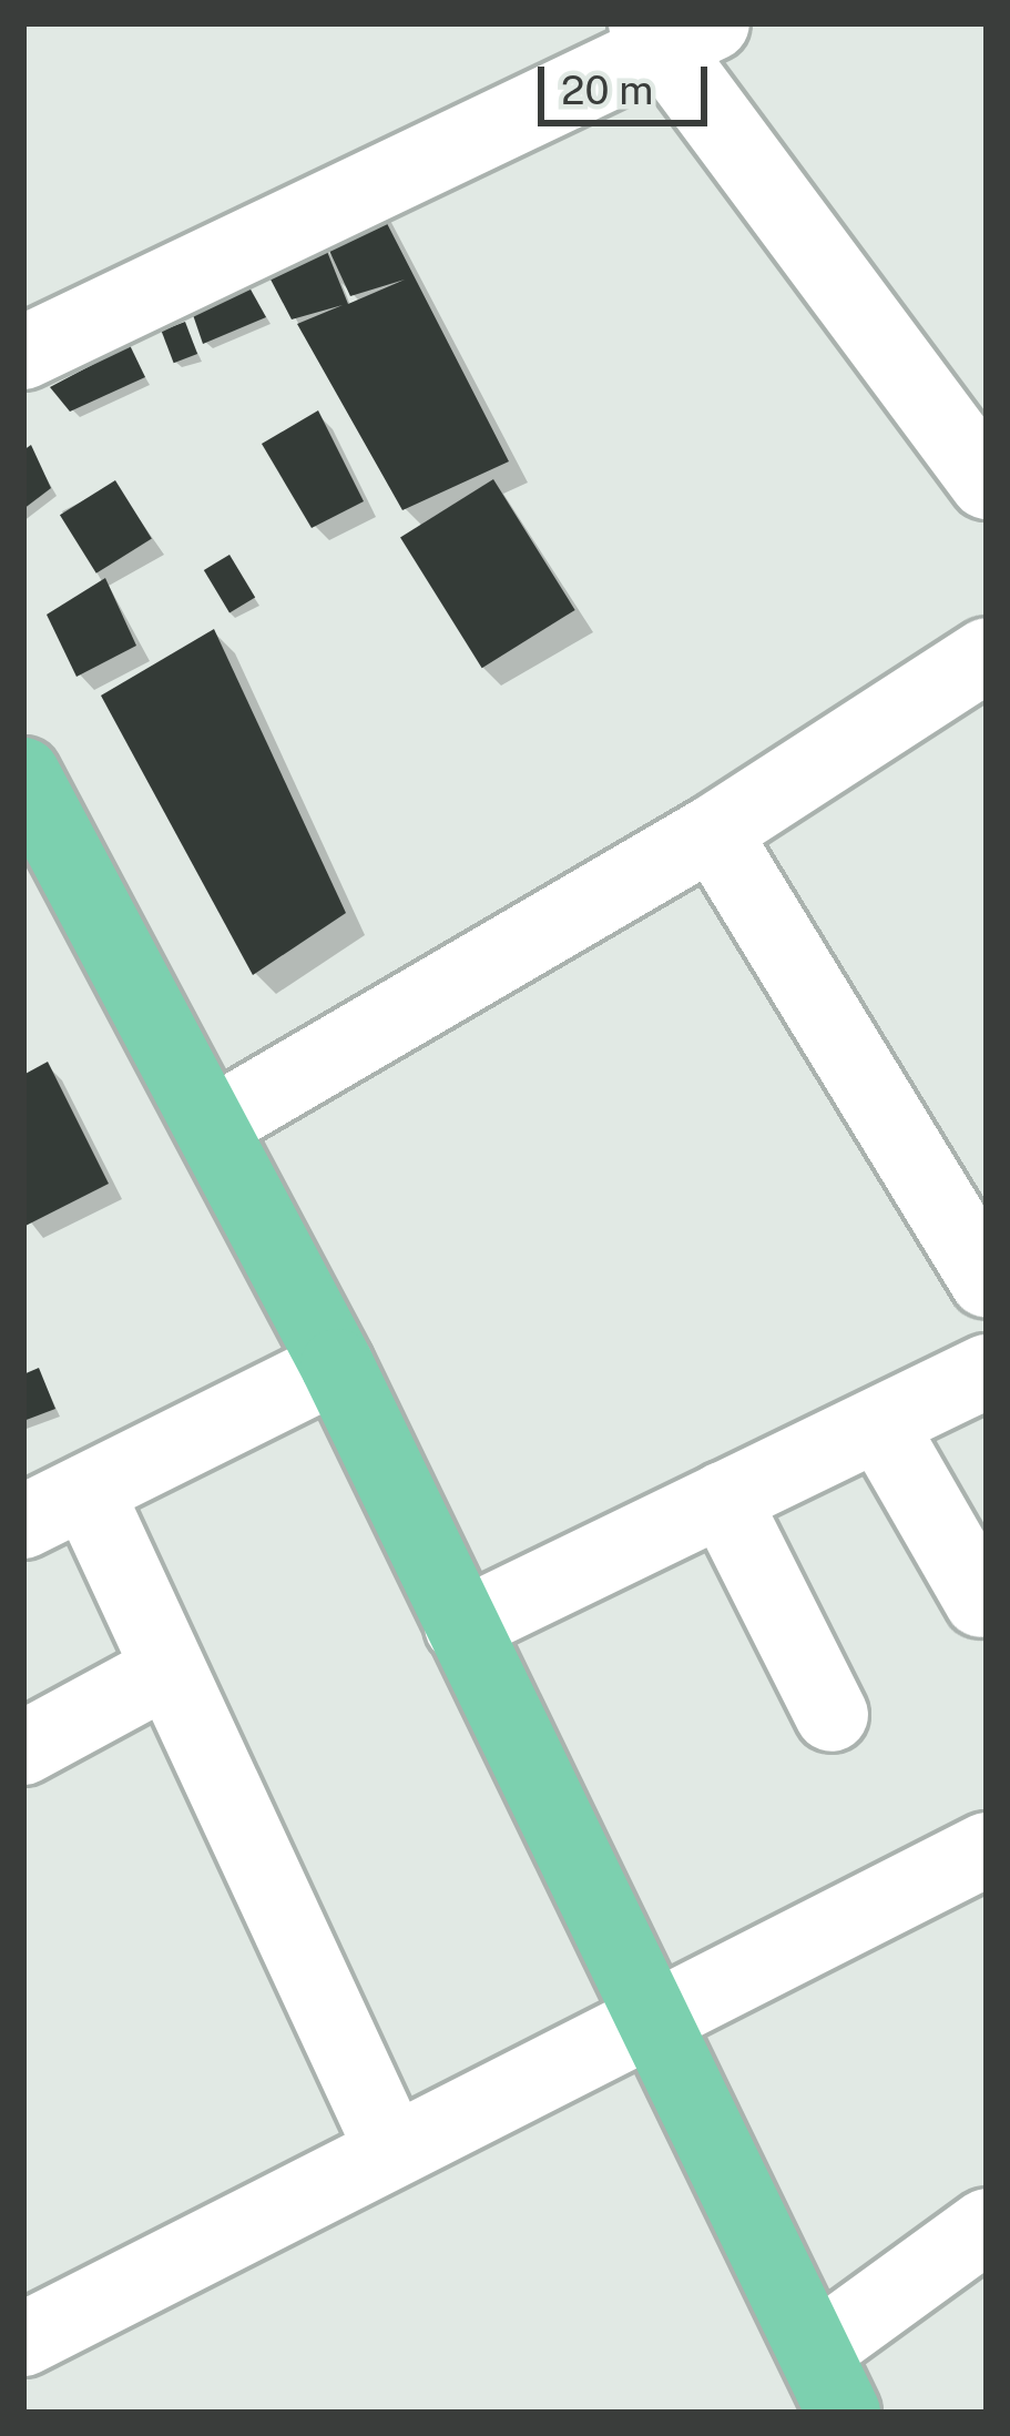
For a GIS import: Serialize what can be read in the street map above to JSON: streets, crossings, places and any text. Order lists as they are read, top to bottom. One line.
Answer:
{"scale_bar":"20 m"}
